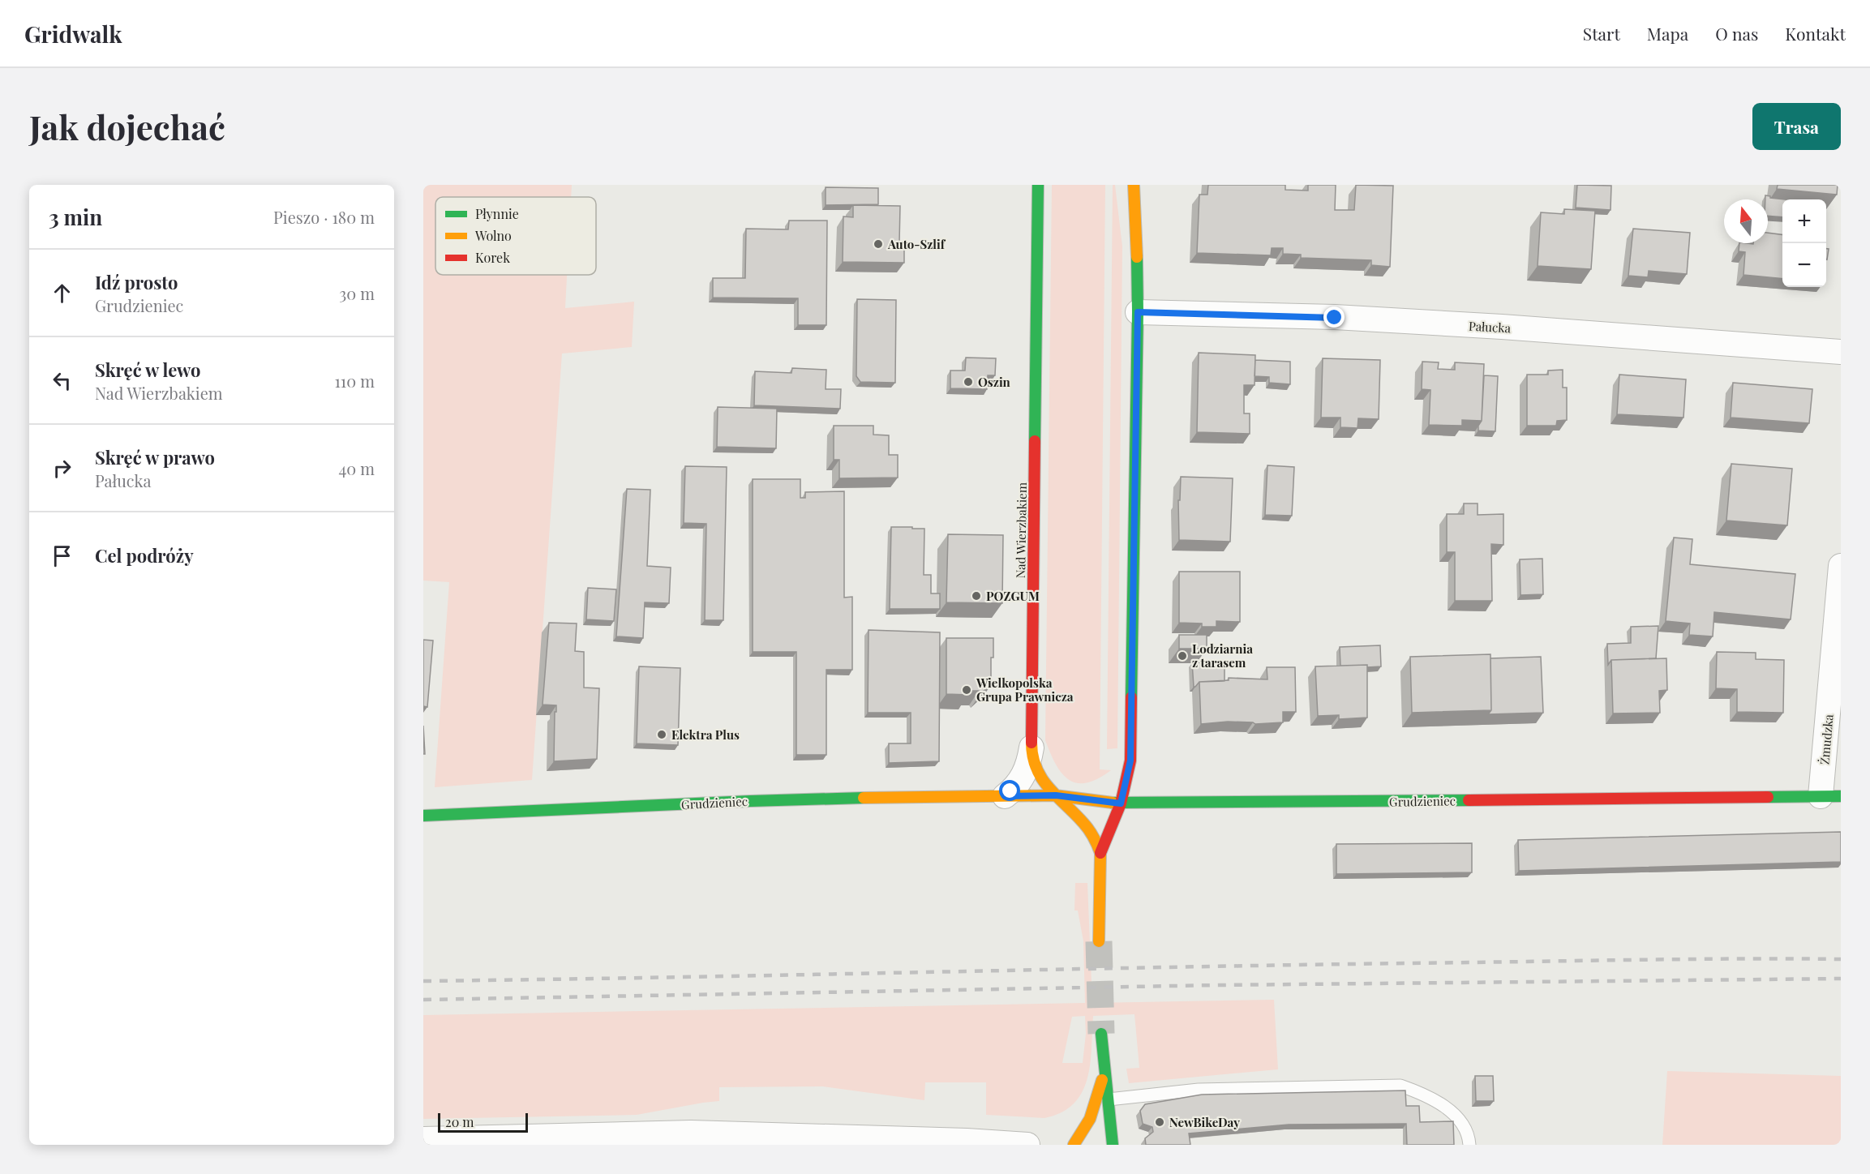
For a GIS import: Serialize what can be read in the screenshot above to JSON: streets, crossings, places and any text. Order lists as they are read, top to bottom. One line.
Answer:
{"streets":{"street":["Pałucka","Nad Wierzbakiem","Żmudzka","Grudzieniec"]},"crossings":[["Pałucka","Nad Wierzbakiem"],["Nad Wierzbakiem","Grudzieniec"],["Żmudzka","Grudzieniec"]],"places":["Auto-Szlif","Oszin","POZGUM","Lodziarnia z tarasem","Wielkopolska Grupa Prawnicza","Elektra Plus","NewBikeDay"],"legend":["Płynnie","Wolno","Korek"],"scale_bar":"20 m","north":"top","page":{"header":"Gridwalk","nav":["Start","Mapa","O nas","Kontakt"],"buttons":"Trasa","title":"Jak dojechać","heading":["3 min","Pieszo · 180 m"],"map_buttons":["+","−"],"list":[["Idź prosto","Grudzieniec","30 m"],["Skręć w lewo","Nad Wierzbakiem","110 m"],["Skręć w prawo","Pałucka","40 m"],"Cel podróży"],"scale":"20 m"}}
